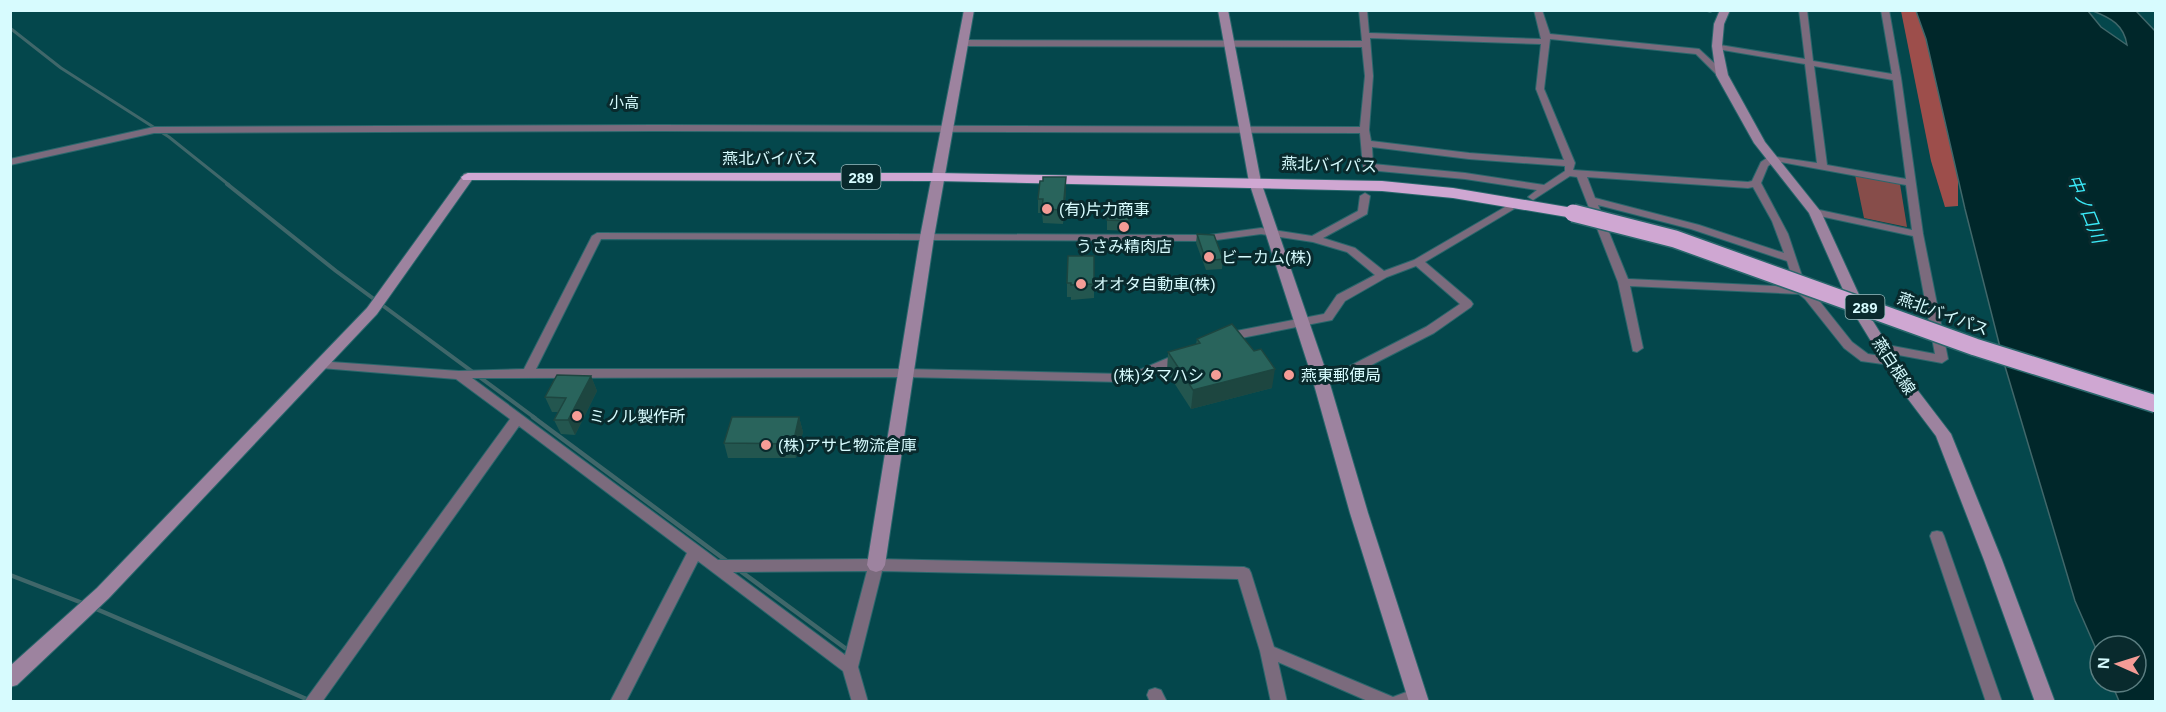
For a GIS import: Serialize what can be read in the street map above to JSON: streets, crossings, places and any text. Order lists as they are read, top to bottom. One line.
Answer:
{"streets":{"highway":["燕北バイパス","289"],"street":["燕白根線"]},"districts":["小高"],"water":["中ノ口川"],"places":["(有)片力商事","うさみ精肉店","ビーカム(株)","オオタ自動車(株)","(株)タマハシ","燕東郵便局","ミノル製作所","(株)アサヒ物流倉庫"],"north":"left"}
